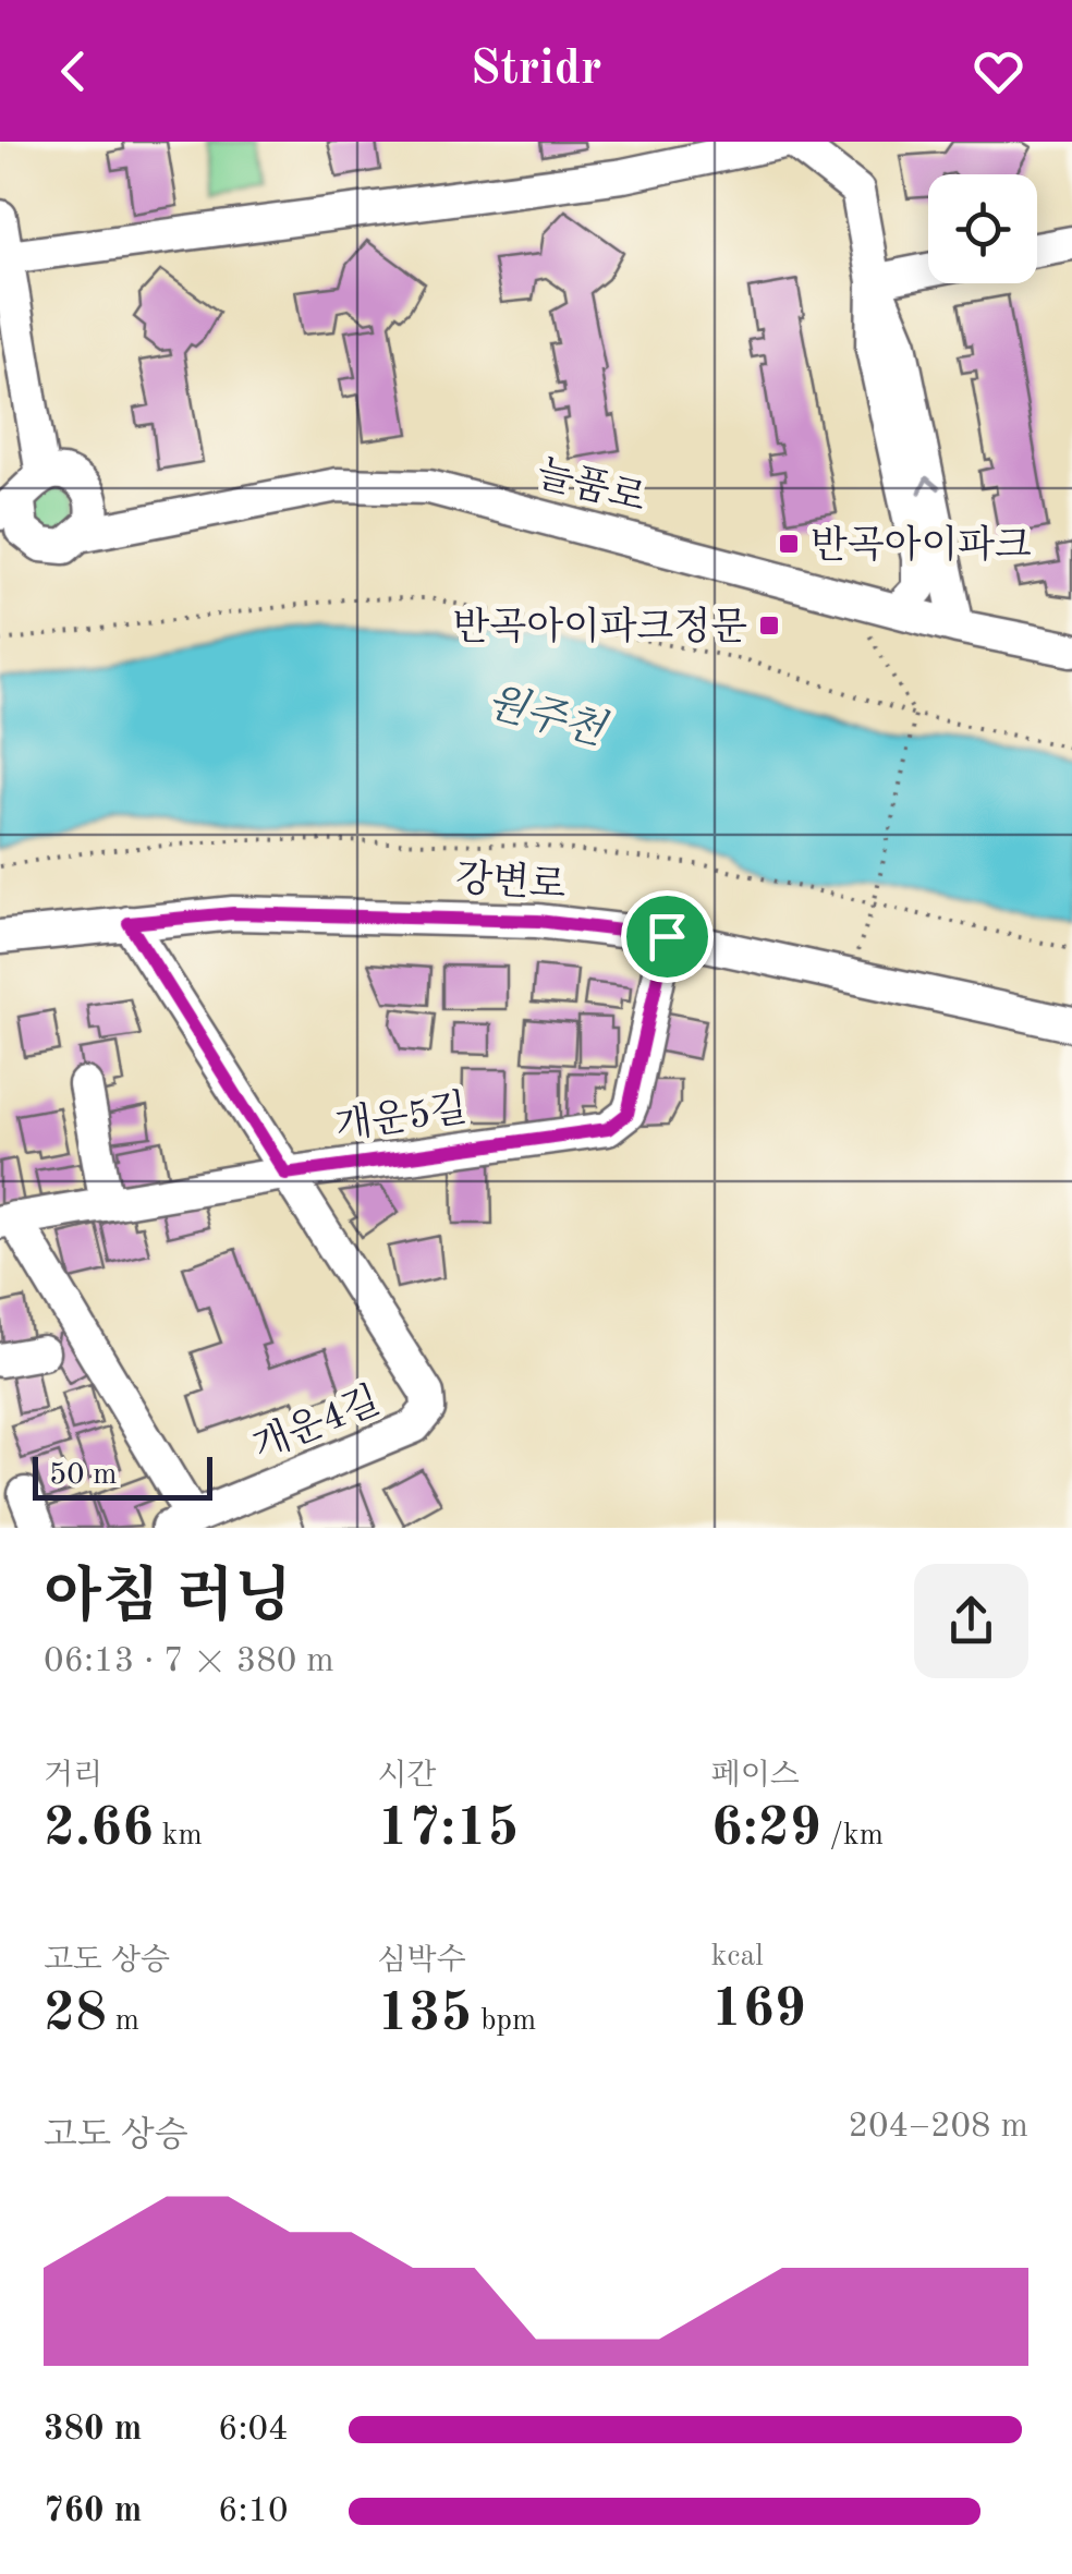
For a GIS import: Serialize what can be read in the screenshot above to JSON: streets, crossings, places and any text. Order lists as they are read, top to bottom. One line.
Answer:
{"streets":{"street":["늘품로","강변로","개운5길","개운4길"]},"crossings":[["강변로","개운5길"],["개운5길","개운4길"]],"water":["원주천"],"places":{"transit":["반곡아이파크","반곡아이파크정문"]},"scale_bar":"50 m","page":{"header":"Stridr","scale":"50 m","heading":["아침 러닝","06:13 · 7 × 380 m"],"stats":[["거리","2.66 km"],["시간","17:15"],["페이스","6:29 /km"],["고도 상승","28 m"],["심박수","135 bpm"],["kcal","169"]],"chart":["고도 상승","204–208 m"],"list":[{"name":"380 m","note":"6:04"},{"name":"760 m","note":"6:10"}]}}
